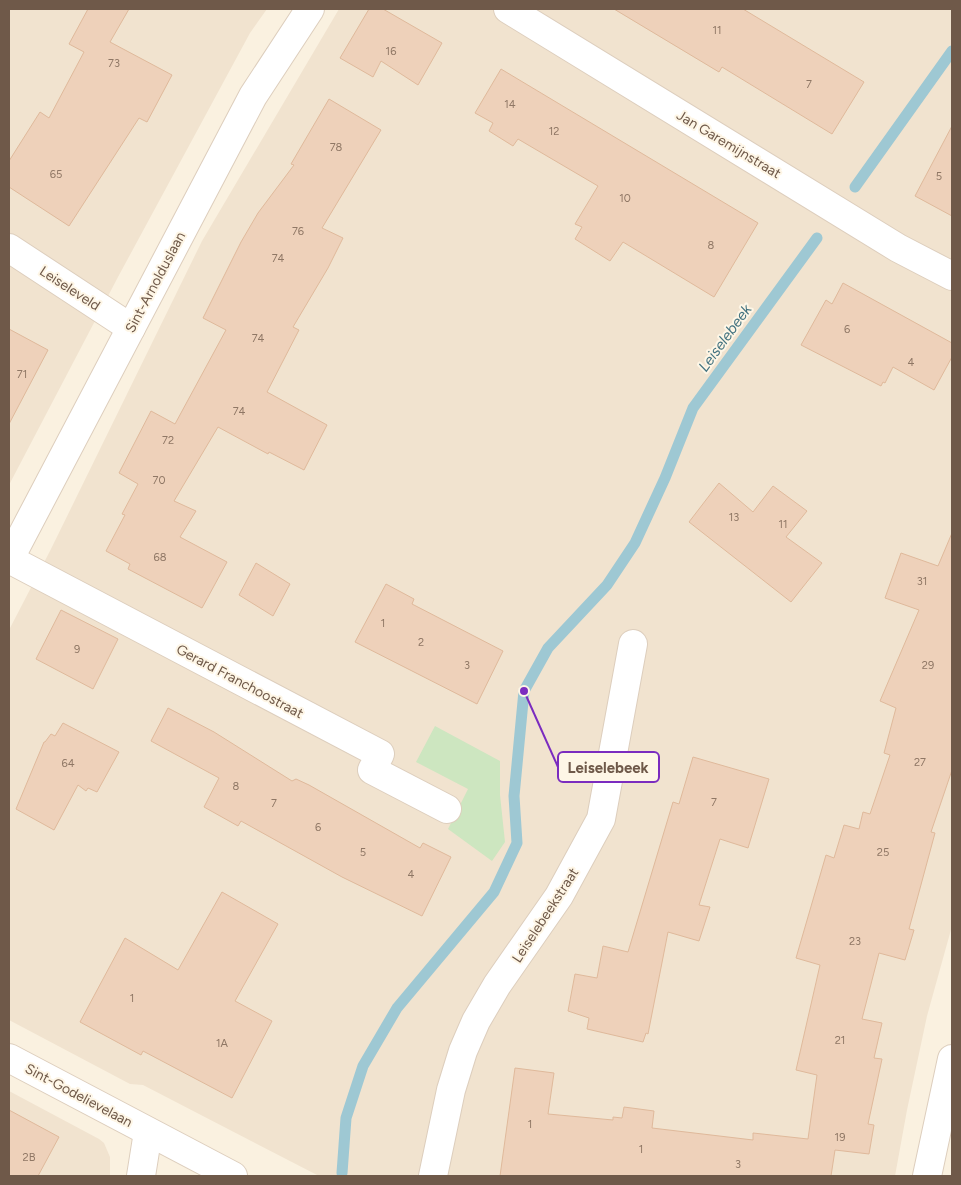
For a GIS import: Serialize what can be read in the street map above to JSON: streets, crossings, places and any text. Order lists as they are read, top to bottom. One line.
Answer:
{"streets":{"street":["Jan Garemijnstraat","Sint-Arnolduslaan","Leiseleveld","Gerard Franchoostraat","Leiselebeekstraat","Sint-Godelievelaan"]},"crossings":[["Sint-Arnolduslaan","Leiseleveld"],["Sint-Arnolduslaan","Gerard Franchoostraat"]],"water":["Leiselebeek"],"places":["Leiselebeek"],"house_numbers":["11","16","73","7","14","12","78","65","5","10","76","8","74","6","74","4","71","74","72","70","13","11","68","31","1","2","9","3","29","27","64","8","7","7","6","5","25","4","23","1","21","1A","1","19","1","2B","3"]}
